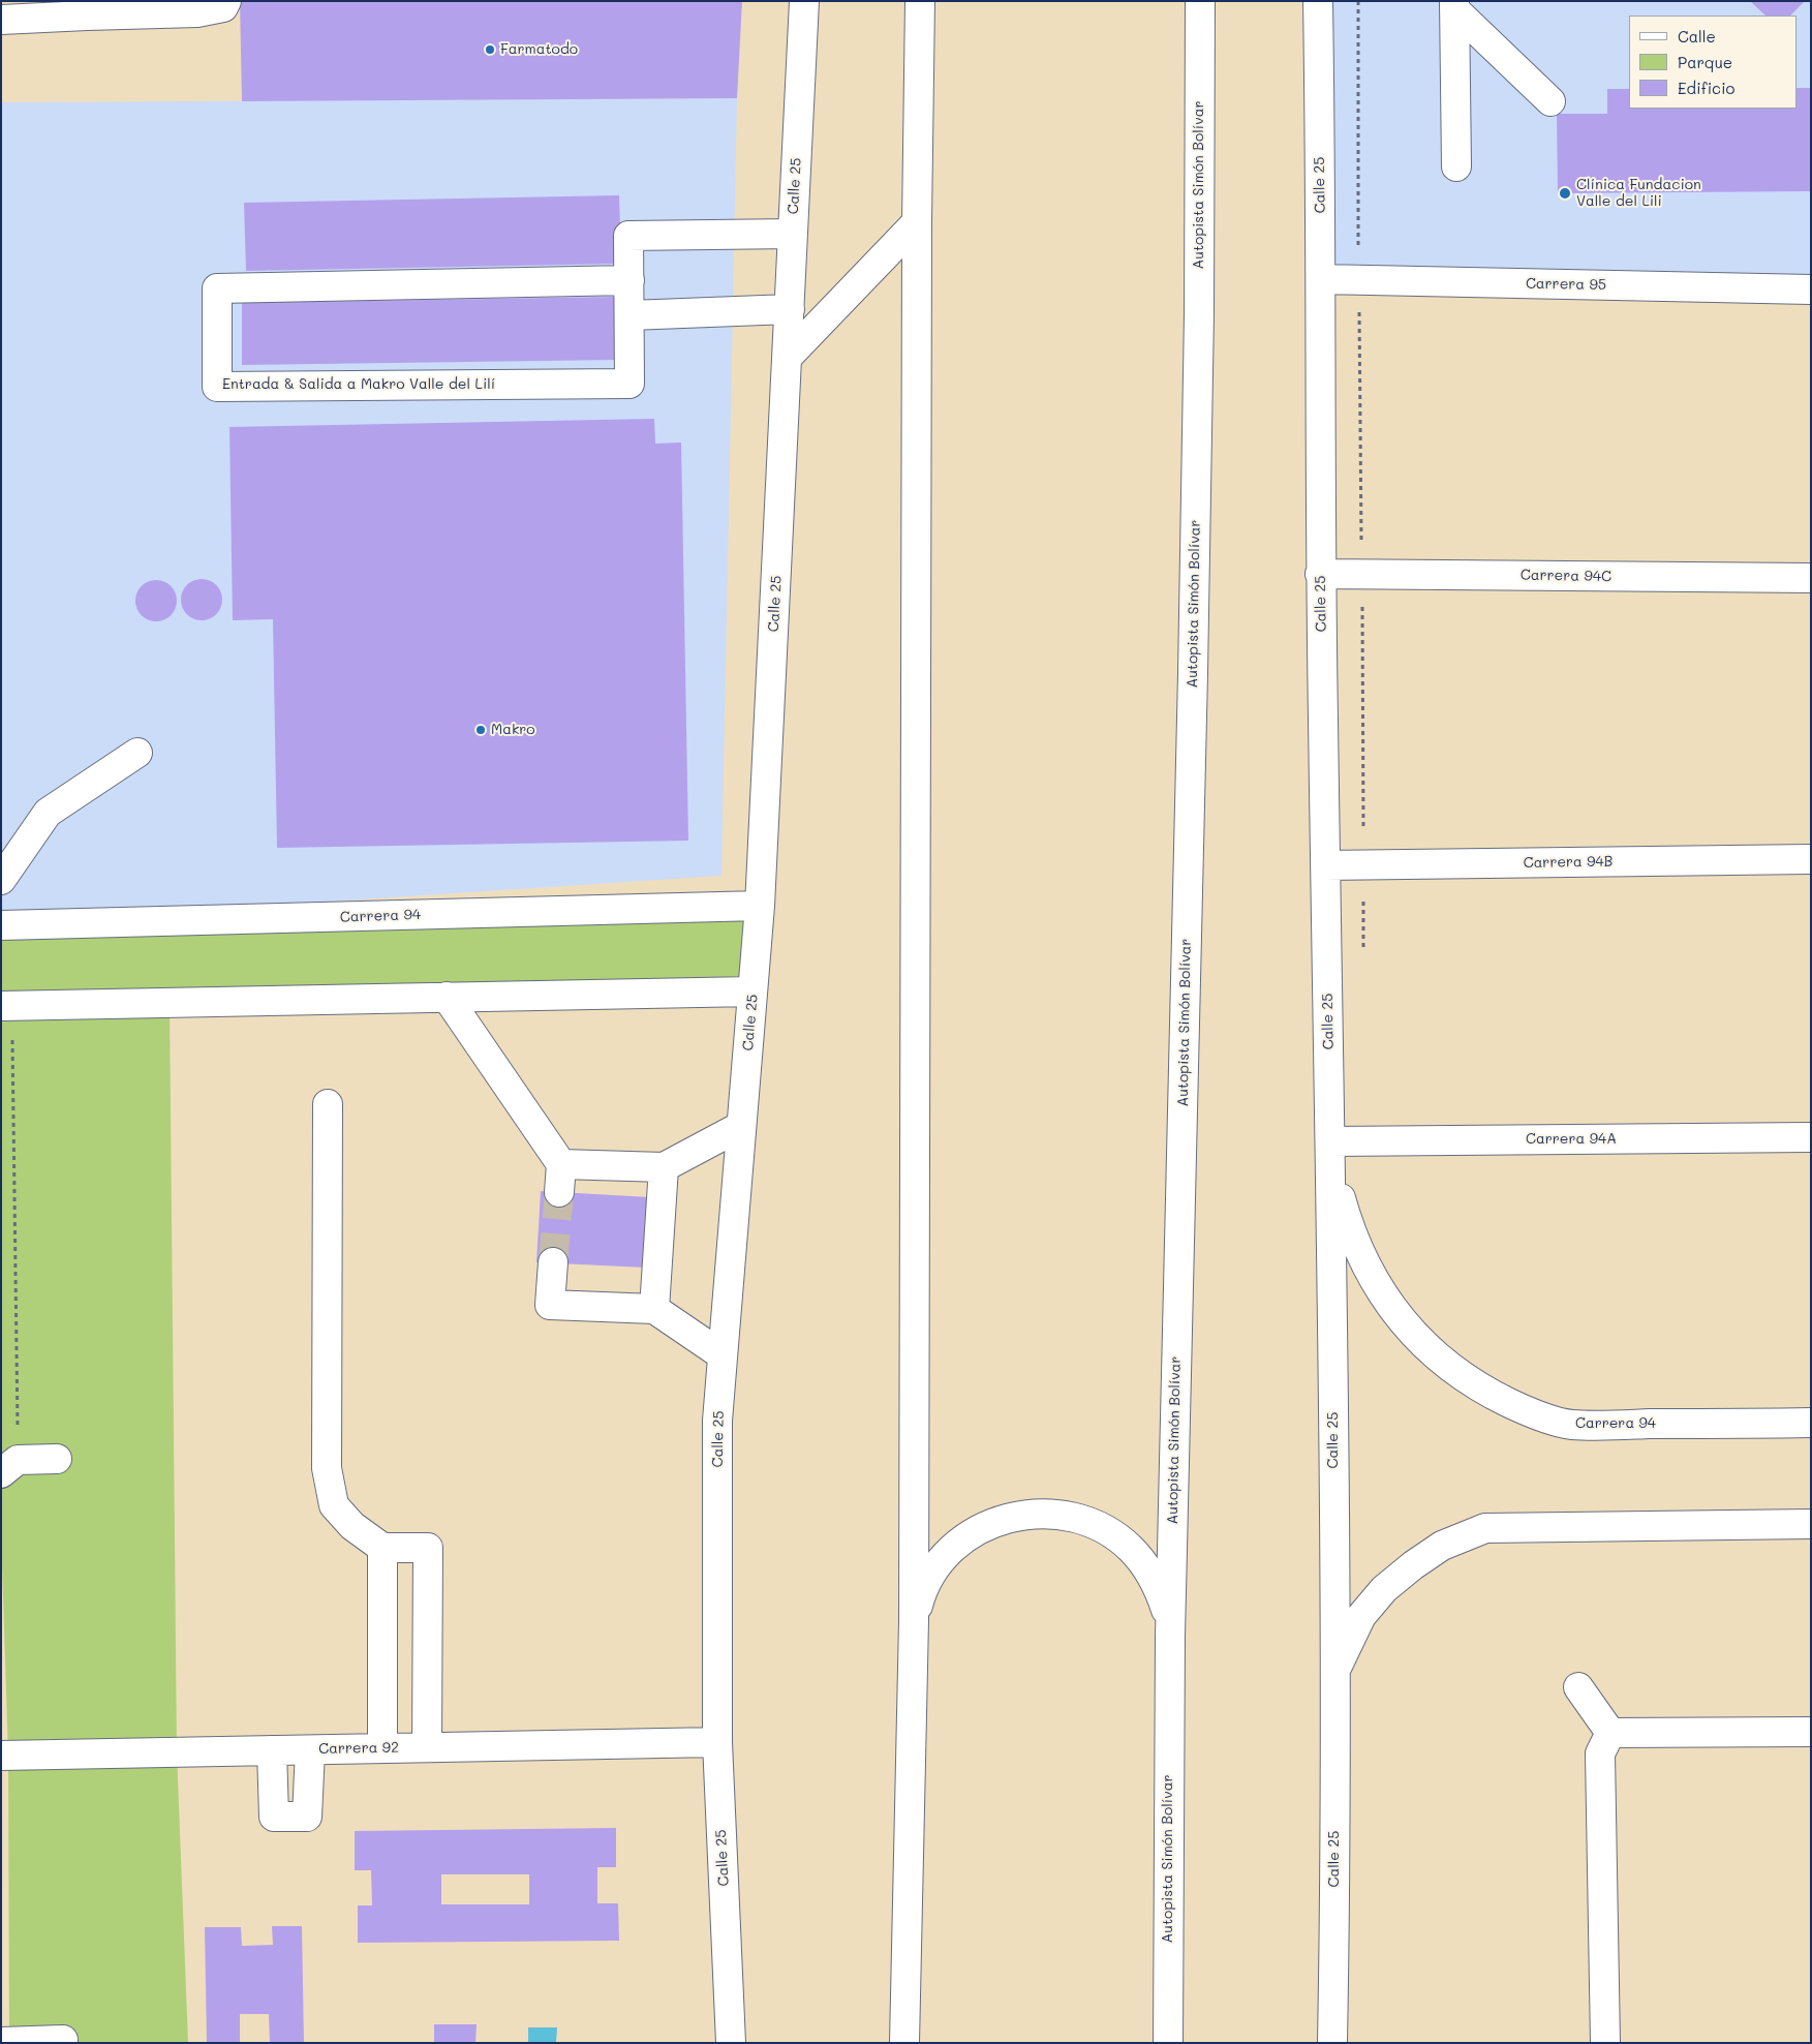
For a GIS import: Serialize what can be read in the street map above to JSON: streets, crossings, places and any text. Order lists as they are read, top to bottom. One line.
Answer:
{"streets":{"main road":["Autopista Simón Bolívar","Calle 25","Carrera 95","Entrada & Salida a Makro Valle del Lilí","Carrera 94C","Carrera 94B","Carrera 94","Carrera 94A","Carrera 92"]},"crossings":[["Calle 25","Carrera 95"],["Calle 25","Entrada & Salida a Makro Valle del Lilí"],["Calle 25","Carrera 94C"],["Calle 25","Carrera 94B"],["Calle 25","Carrera 94"],["Calle 25","Carrera 94A"],["Calle 25","Carrera 92"],["Carrera 94","Carrera 94A"]],"places":["Farmatodo","Clínica Fundacion Valle del Lili","Makro"],"legend":["Calle","Parque","Edificio"]}
